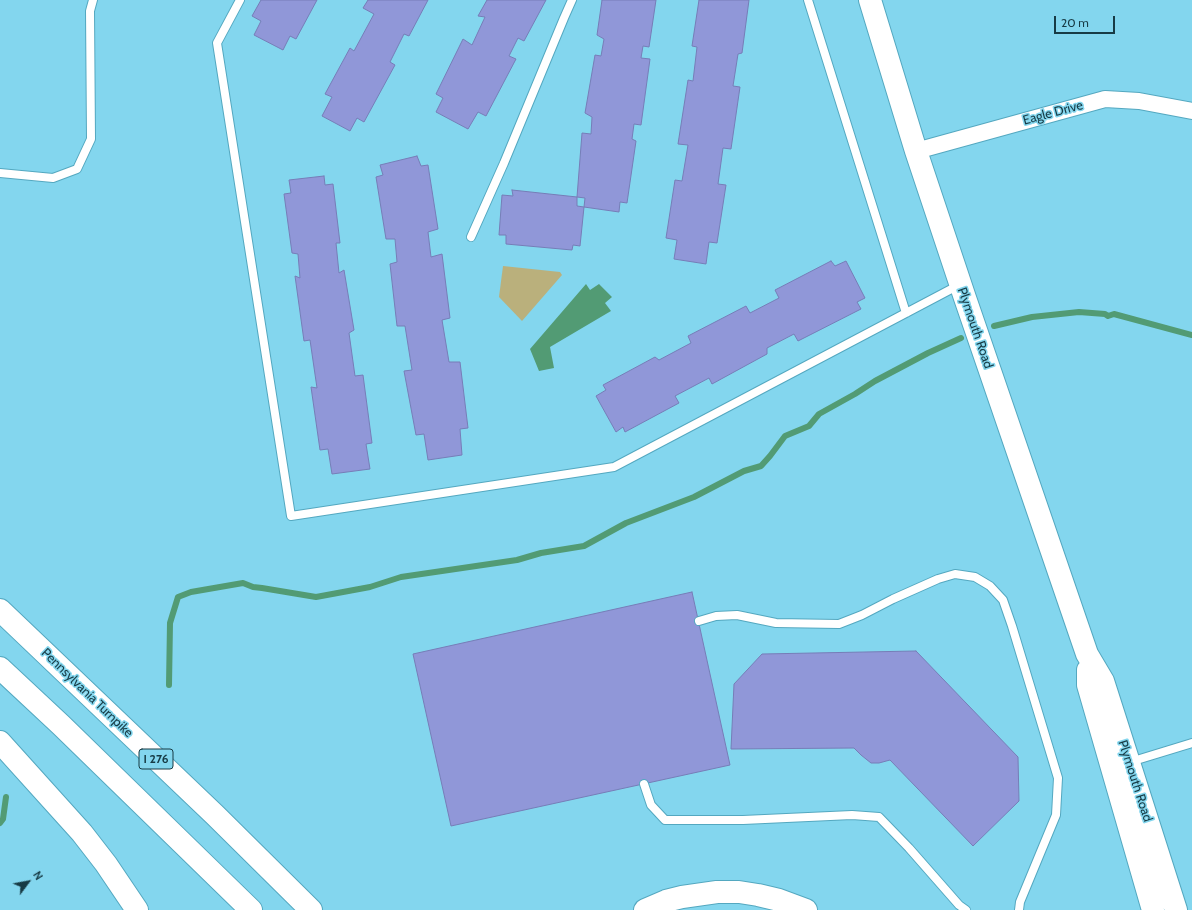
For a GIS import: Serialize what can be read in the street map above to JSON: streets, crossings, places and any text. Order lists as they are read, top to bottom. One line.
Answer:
{"streets":{"main road":["Plymouth Road","Pennsylvania Turnpike","I 276"],"street":["Eagle Drive"]},"crossings":[["Eagle Drive","Plymouth Road"]],"scale_bar":"20 m","north":"top right"}
